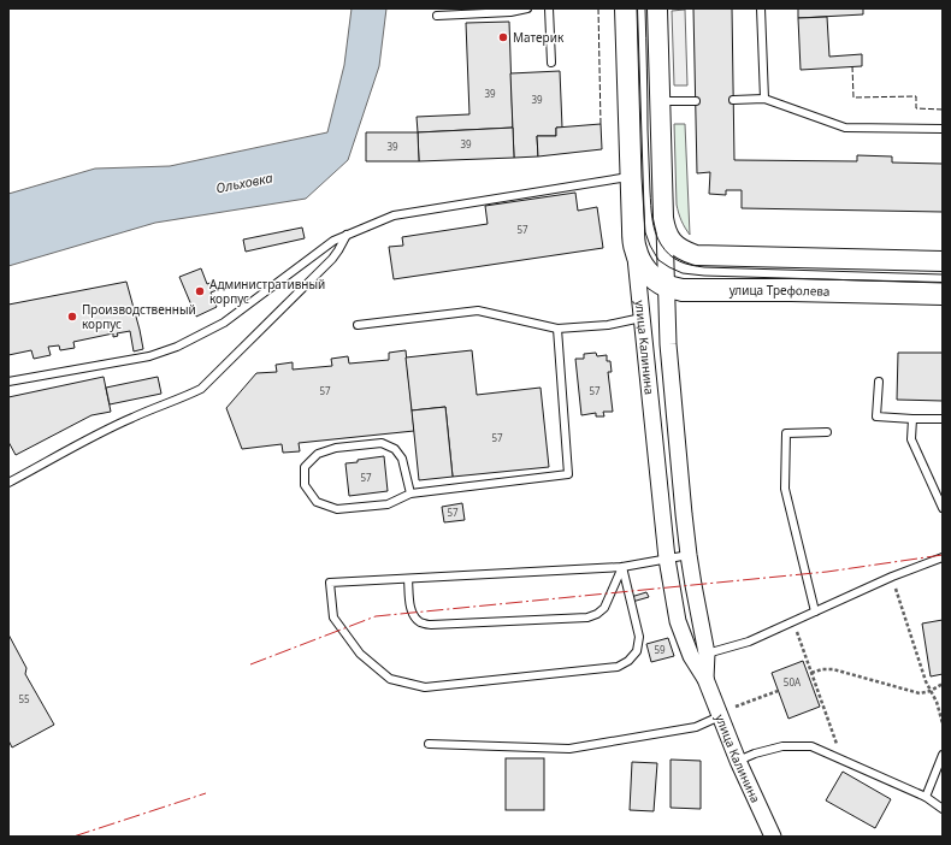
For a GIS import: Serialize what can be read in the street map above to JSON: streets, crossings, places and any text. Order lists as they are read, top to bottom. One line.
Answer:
{"streets":{"main road":["улица Трефолева","улица Калинина"]},"crossings":[["улица Трефолева","улица Калинина"]],"water":["Ольховка"],"places":["Материк","Административный корпус","Производственный корпус"],"house_numbers":["39","39","39","39","57","57","57","57","57","57","59","50А","55"]}
